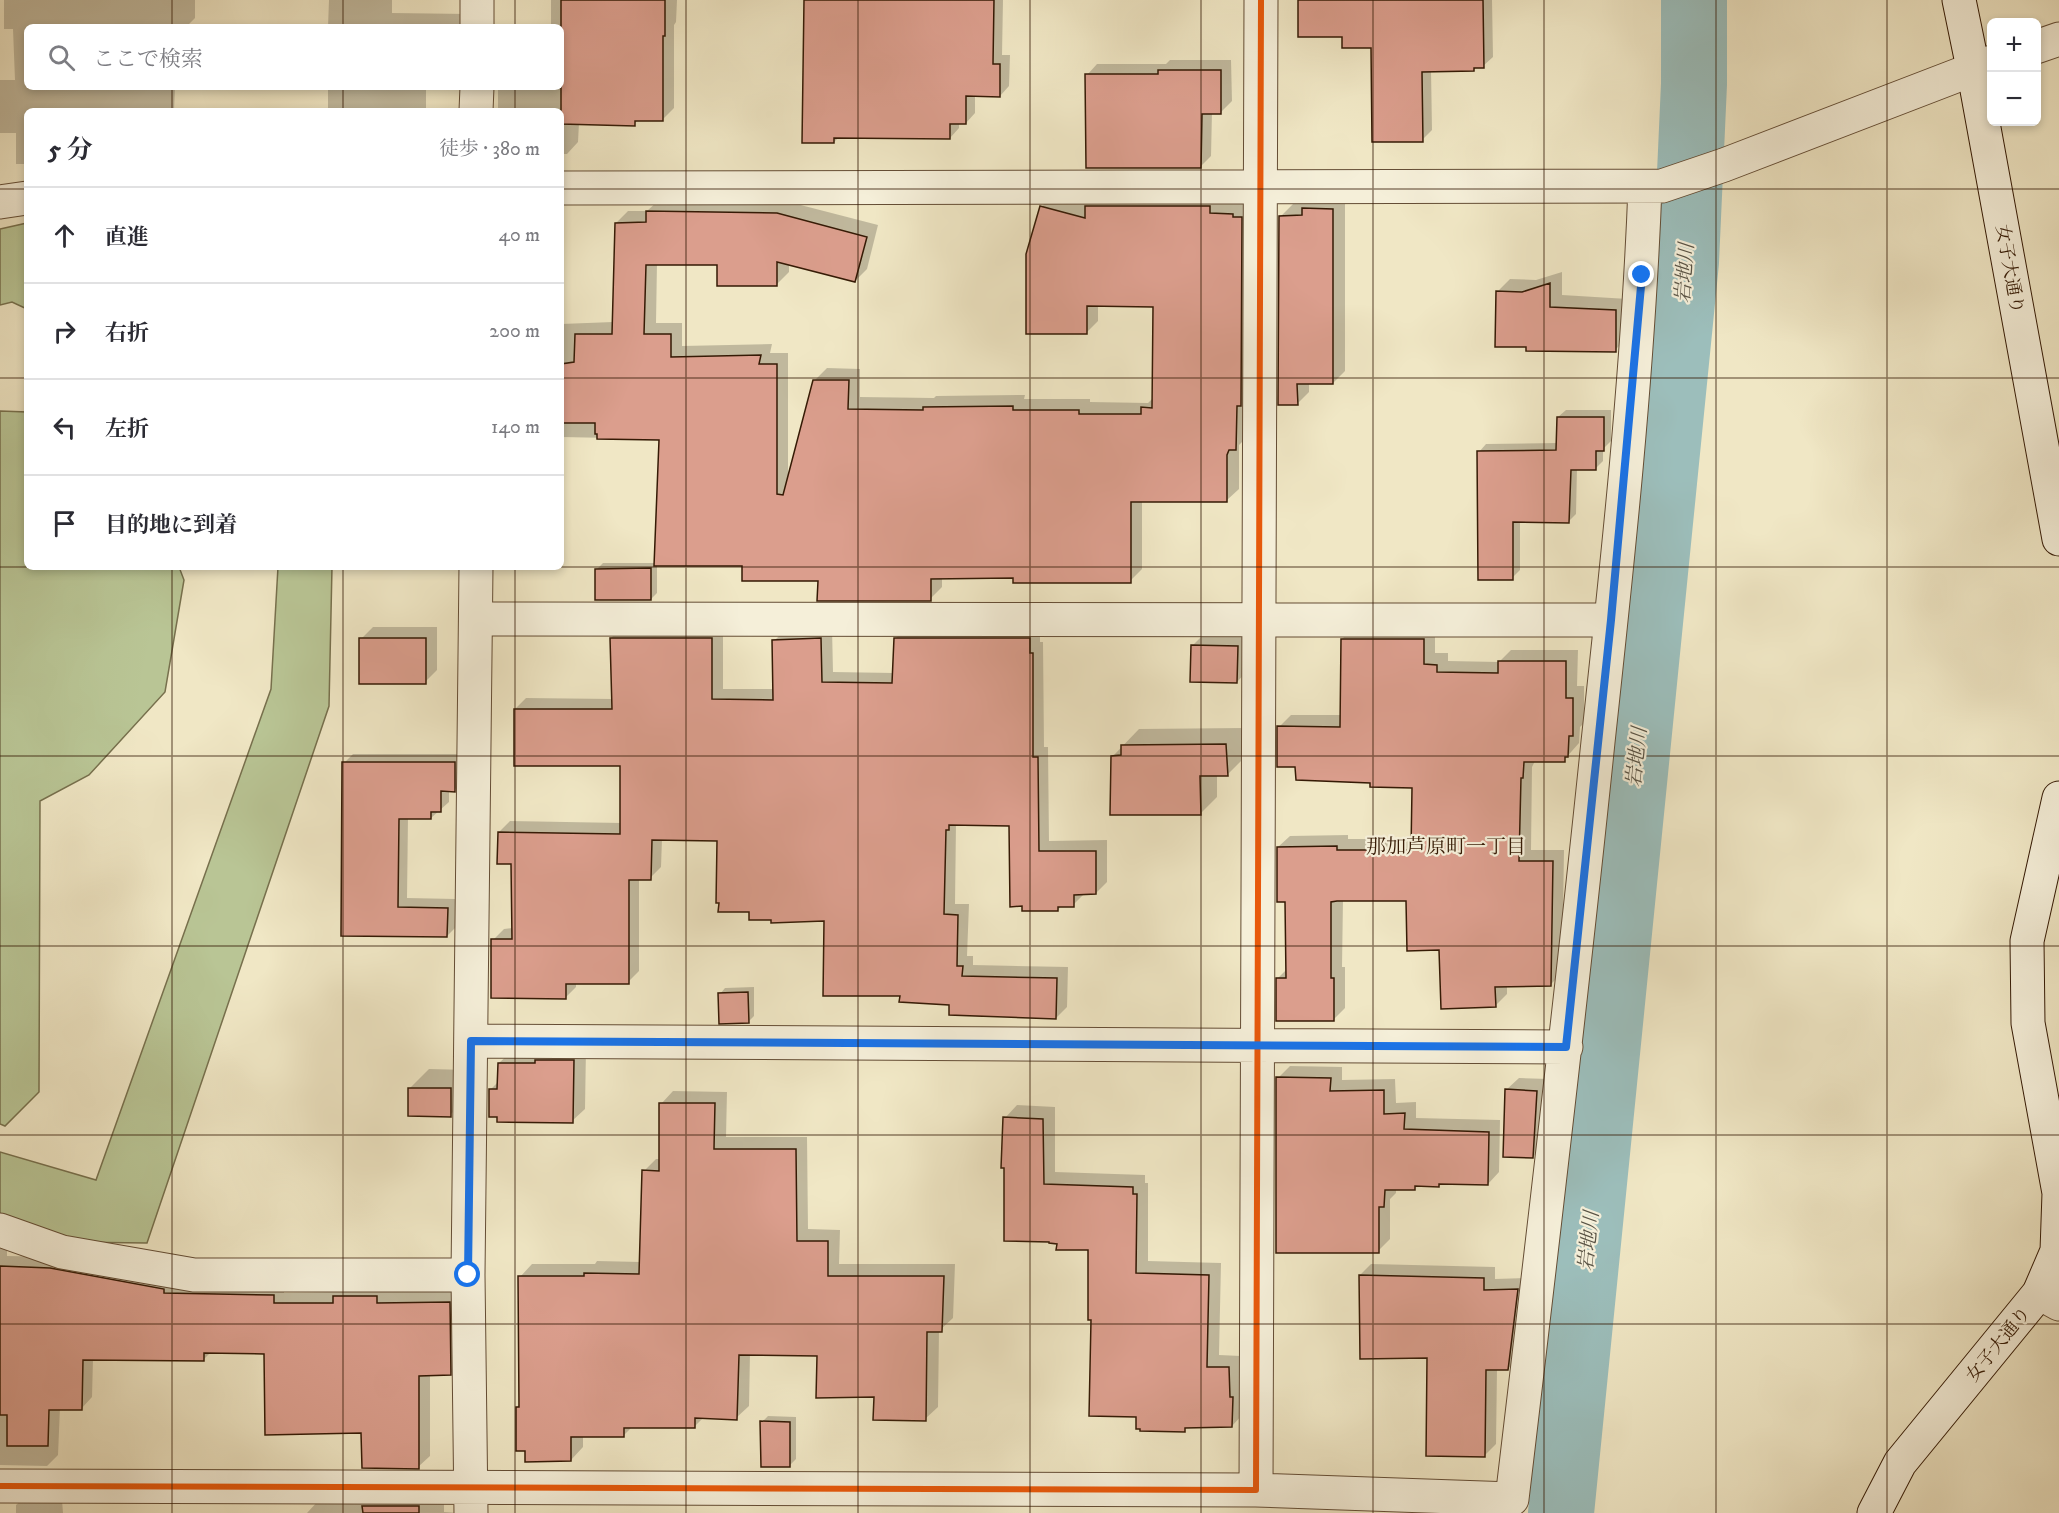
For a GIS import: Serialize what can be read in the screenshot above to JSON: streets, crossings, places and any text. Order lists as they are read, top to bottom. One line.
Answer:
{"streets":{"street":["女子大通り"]},"districts":["那加芦原町一丁目"],"water":["岩地川"],"page":{"map_buttons":["+","−"],"search":"ここで検索","heading":["5 分","徒歩 · 380 m"],"list":[["直進","40 m"],["右折","200 m"],["左折","140 m"],"目的地に到着"]}}
